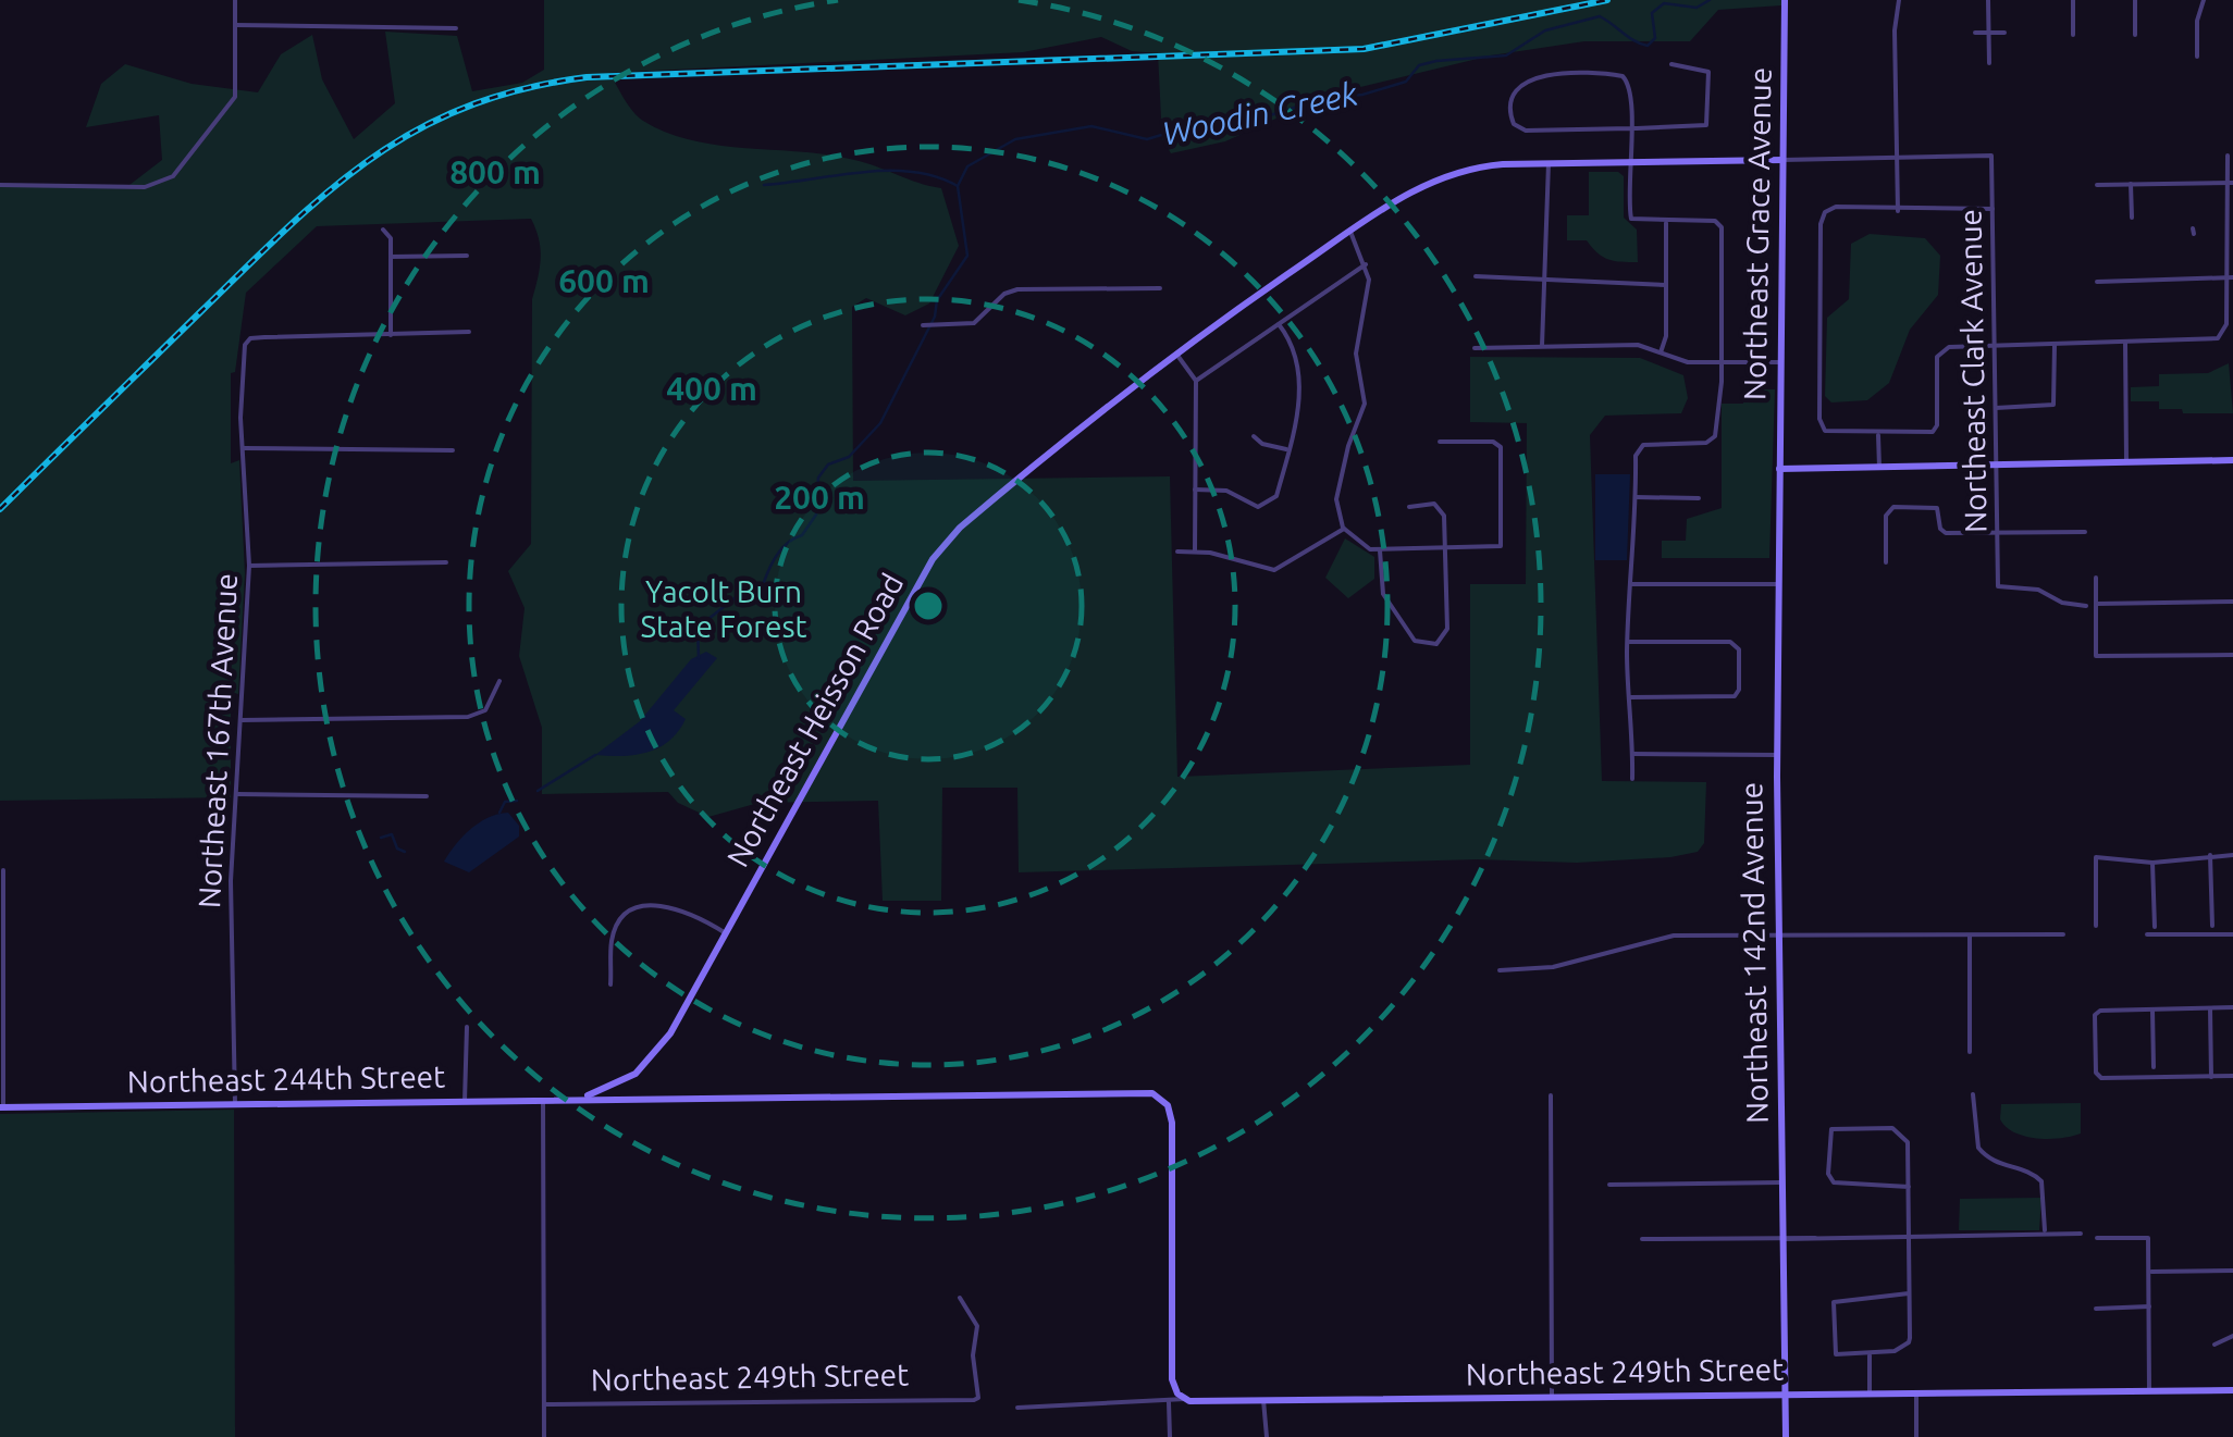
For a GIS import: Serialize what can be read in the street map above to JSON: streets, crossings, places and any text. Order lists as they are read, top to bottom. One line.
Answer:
{"streets":{"street":["Northeast Grace Avenue","Northeast Clark Avenue","Northeast Heisson Road","Northeast 167th Avenue","Northeast 142nd Avenue","Northeast 244th Street","Northeast 249th Street"]},"crossings":[["Northeast Grace Avenue","Northeast Heisson Road"],["Northeast Grace Avenue","Northeast 142nd Avenue"],["Northeast Heisson Road","Northeast 244th Street"],["Northeast 167th Avenue","Northeast 244th Street"],["Northeast 142nd Avenue","Northeast 249th Street"]],"water":["Woodin Creek"],"parks":["Yacolt Burn State Forest"],"rings":["800 m","600 m","400 m","200 m"]}
